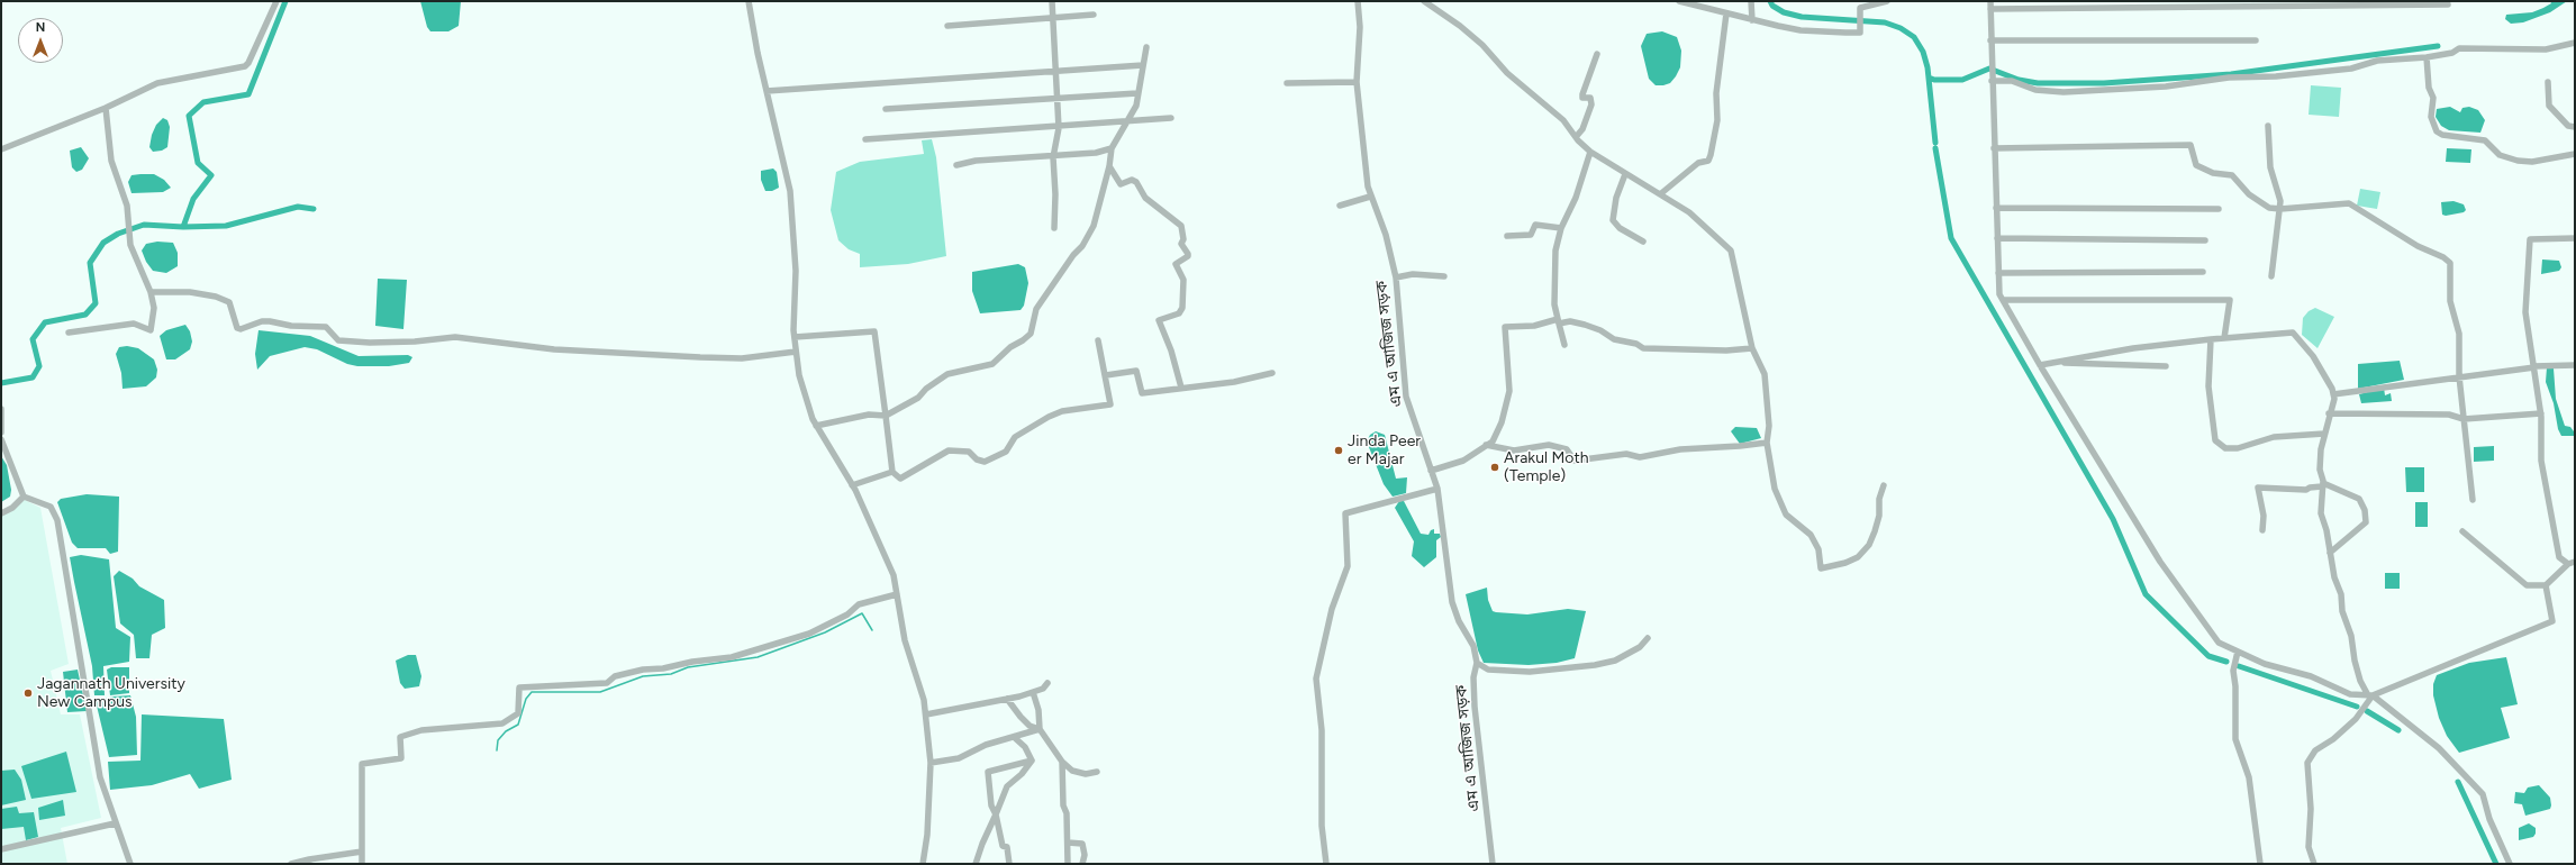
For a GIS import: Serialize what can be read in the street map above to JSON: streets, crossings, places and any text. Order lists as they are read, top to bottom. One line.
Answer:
{"streets":{"street":["এম এ আজিজ সড়ক"]},"places":["Jinda Peer er Majar","Arakul Moth (Temple)","Jagannath University New Campus"],"north":"top"}
